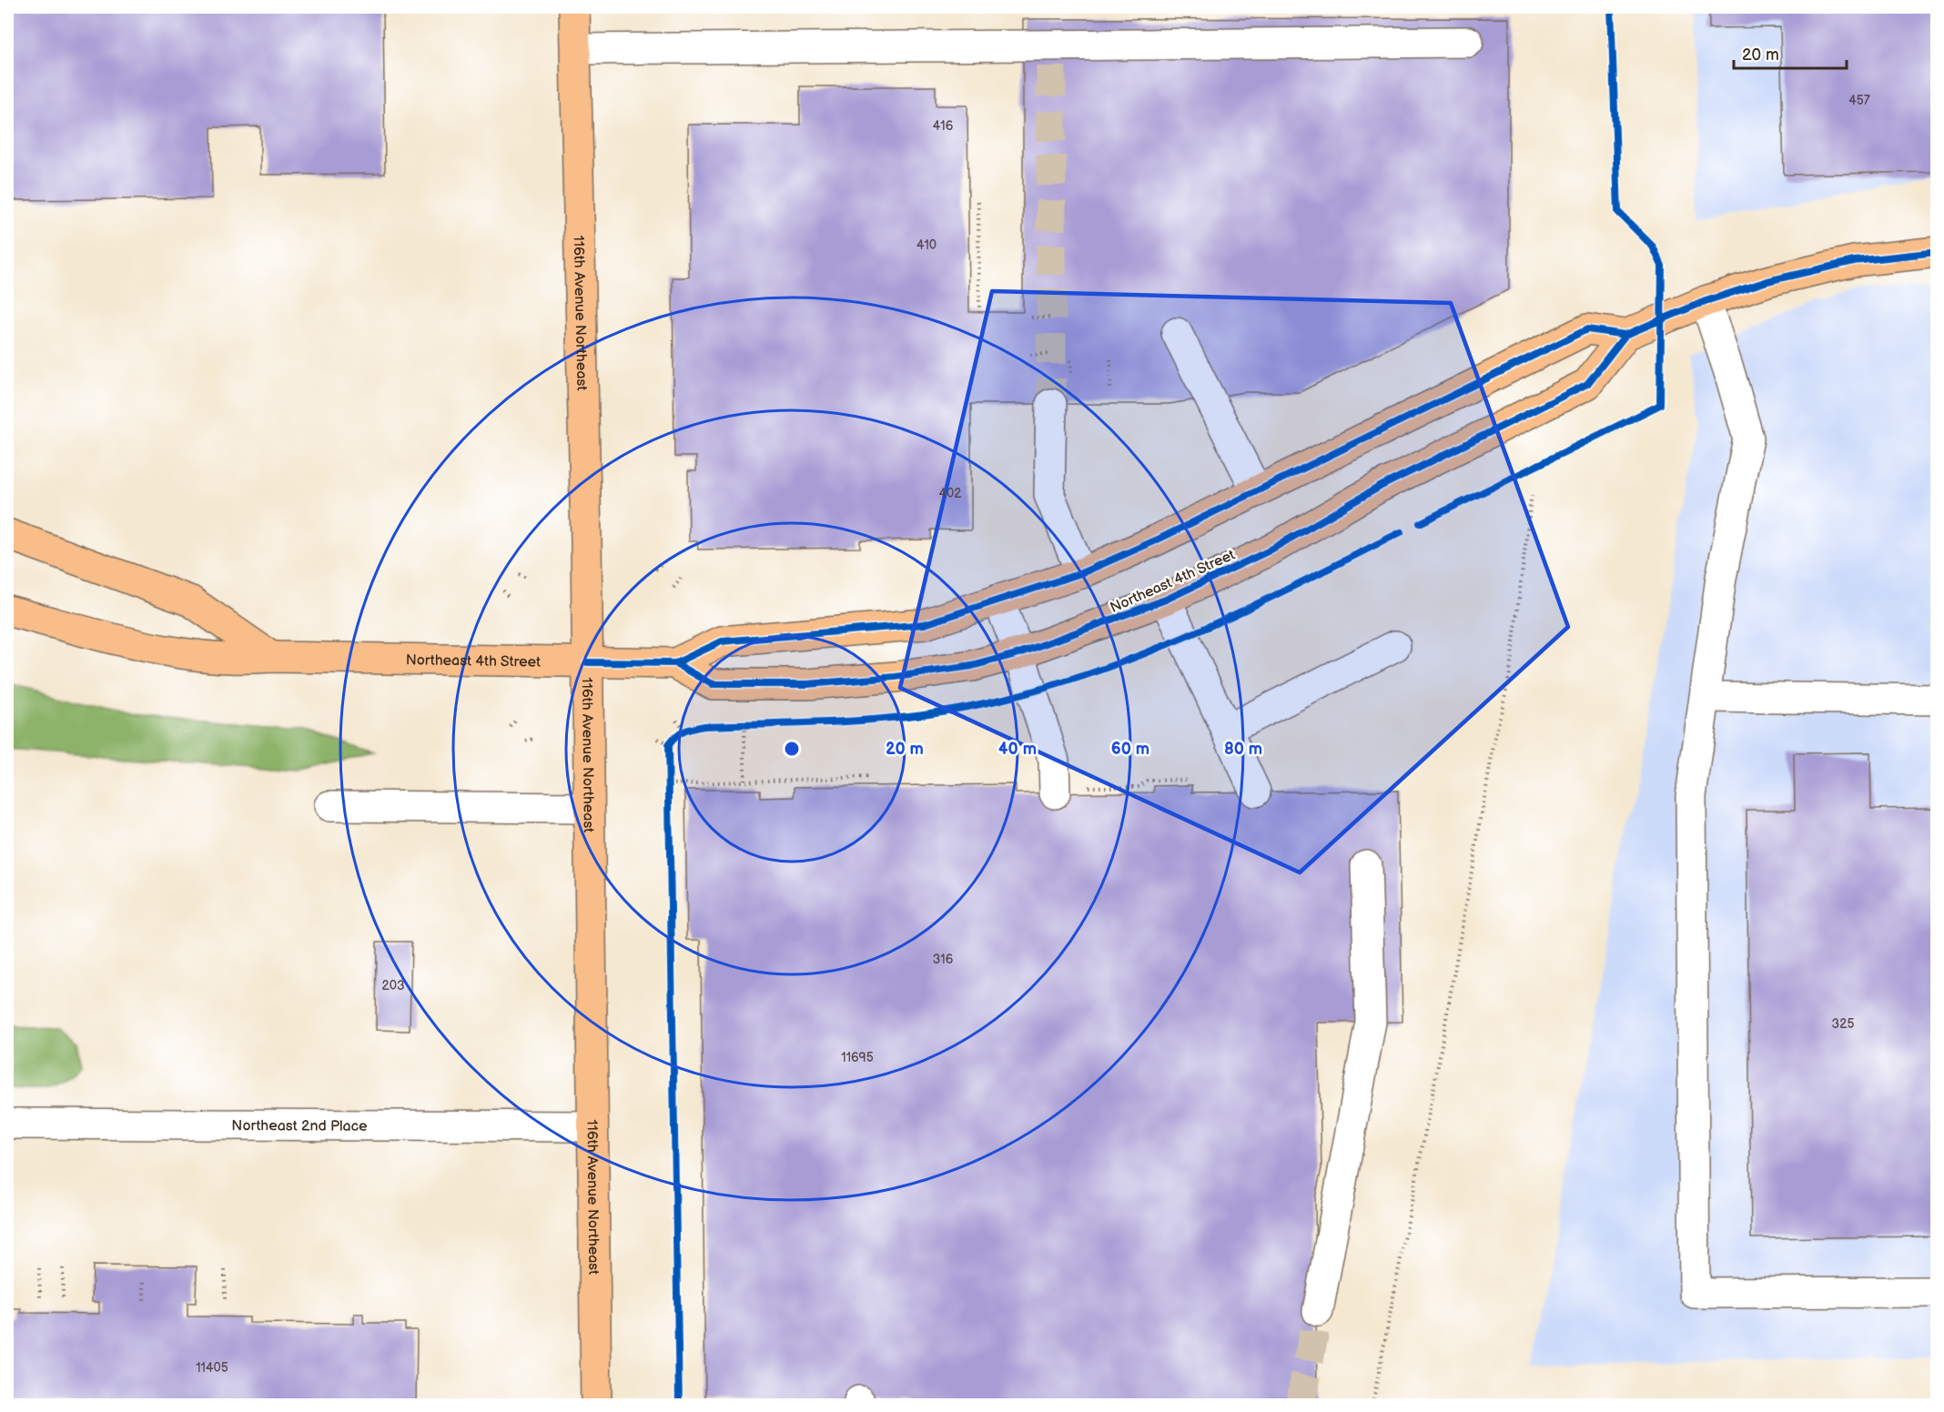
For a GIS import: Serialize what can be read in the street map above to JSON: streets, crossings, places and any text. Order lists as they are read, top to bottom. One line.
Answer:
{"streets":{"main road":["116th Avenue Northeast","Northeast 4th Street"],"street":["Northeast 2nd Place"]},"crossings":[["116th Avenue Northeast","Northeast 4th Street"],["116th Avenue Northeast","Northeast 2nd Place"]],"house_numbers":["457","416","410","402","316","203","325","11695","11405"],"scale_bar":"20 m","rings":["20 m","40 m","60 m","80 m"]}
